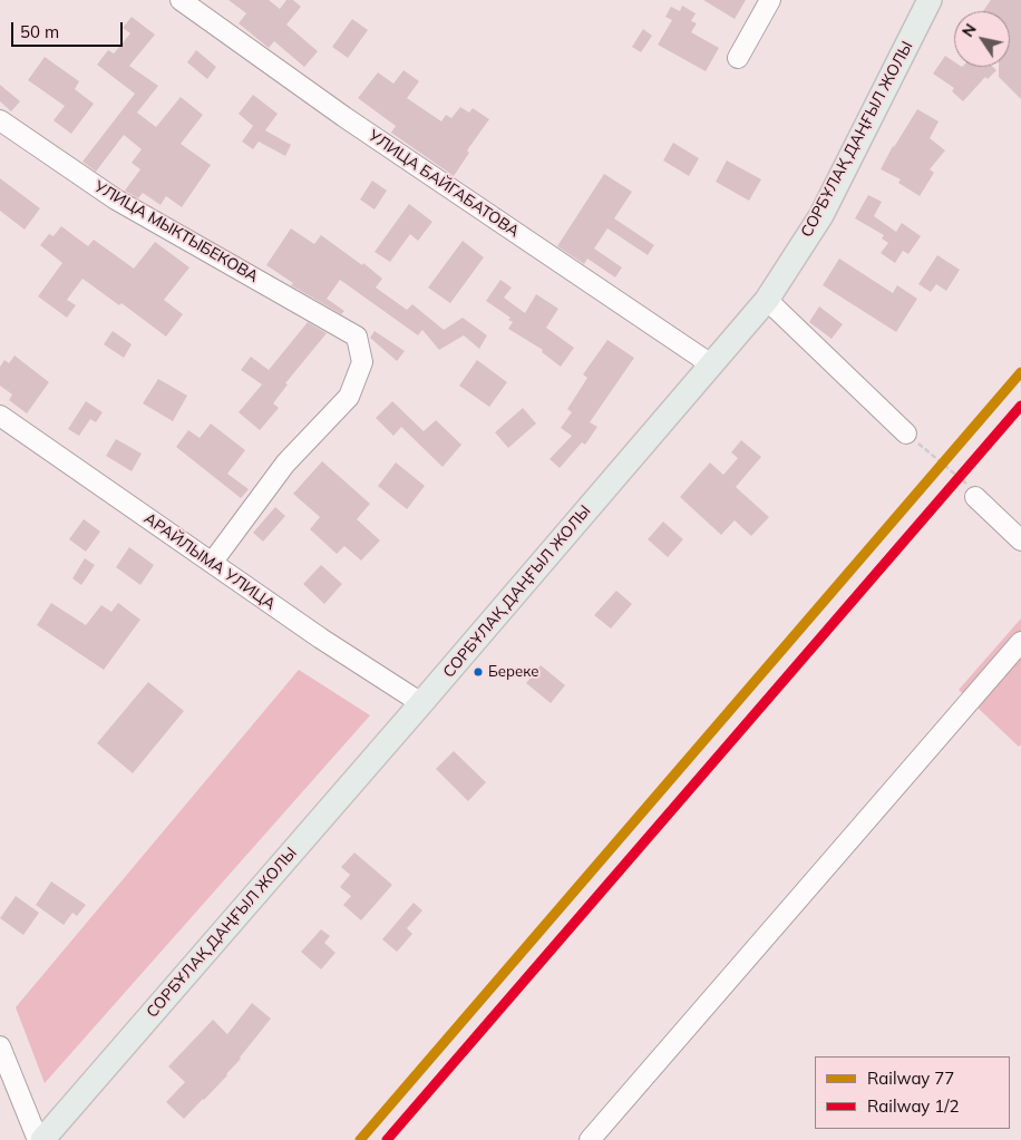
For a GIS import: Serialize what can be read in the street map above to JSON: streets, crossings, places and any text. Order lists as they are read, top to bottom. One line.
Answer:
{"streets":{"main road":["СОРБҰЛАҚ ДАҢҒЫЛ ЖОЛЫ"],"street":["УЛИЦА БАЙГАБАТОВА","УЛИЦА МЫКТЫБЕКОВА","АРАЙЛЫМА УЛИЦА"]},"crossings":[["СОРБҰЛАҚ ДАҢҒЫЛ ЖОЛЫ","УЛИЦА БАЙГАБАТОВА"],["СОРБҰЛАҚ ДАҢҒЫЛ ЖОЛЫ","АРАЙЛЫМА УЛИЦА"],["УЛИЦА МЫКТЫБЕКОВА","АРАЙЛЫМА УЛИЦА"]],"places":["Береке"],"lines":["rail line 77","rail line 1/2"],"legend":["Railway 77","Railway 1/2"],"scale_bar":"50 m","north":"top left"}
